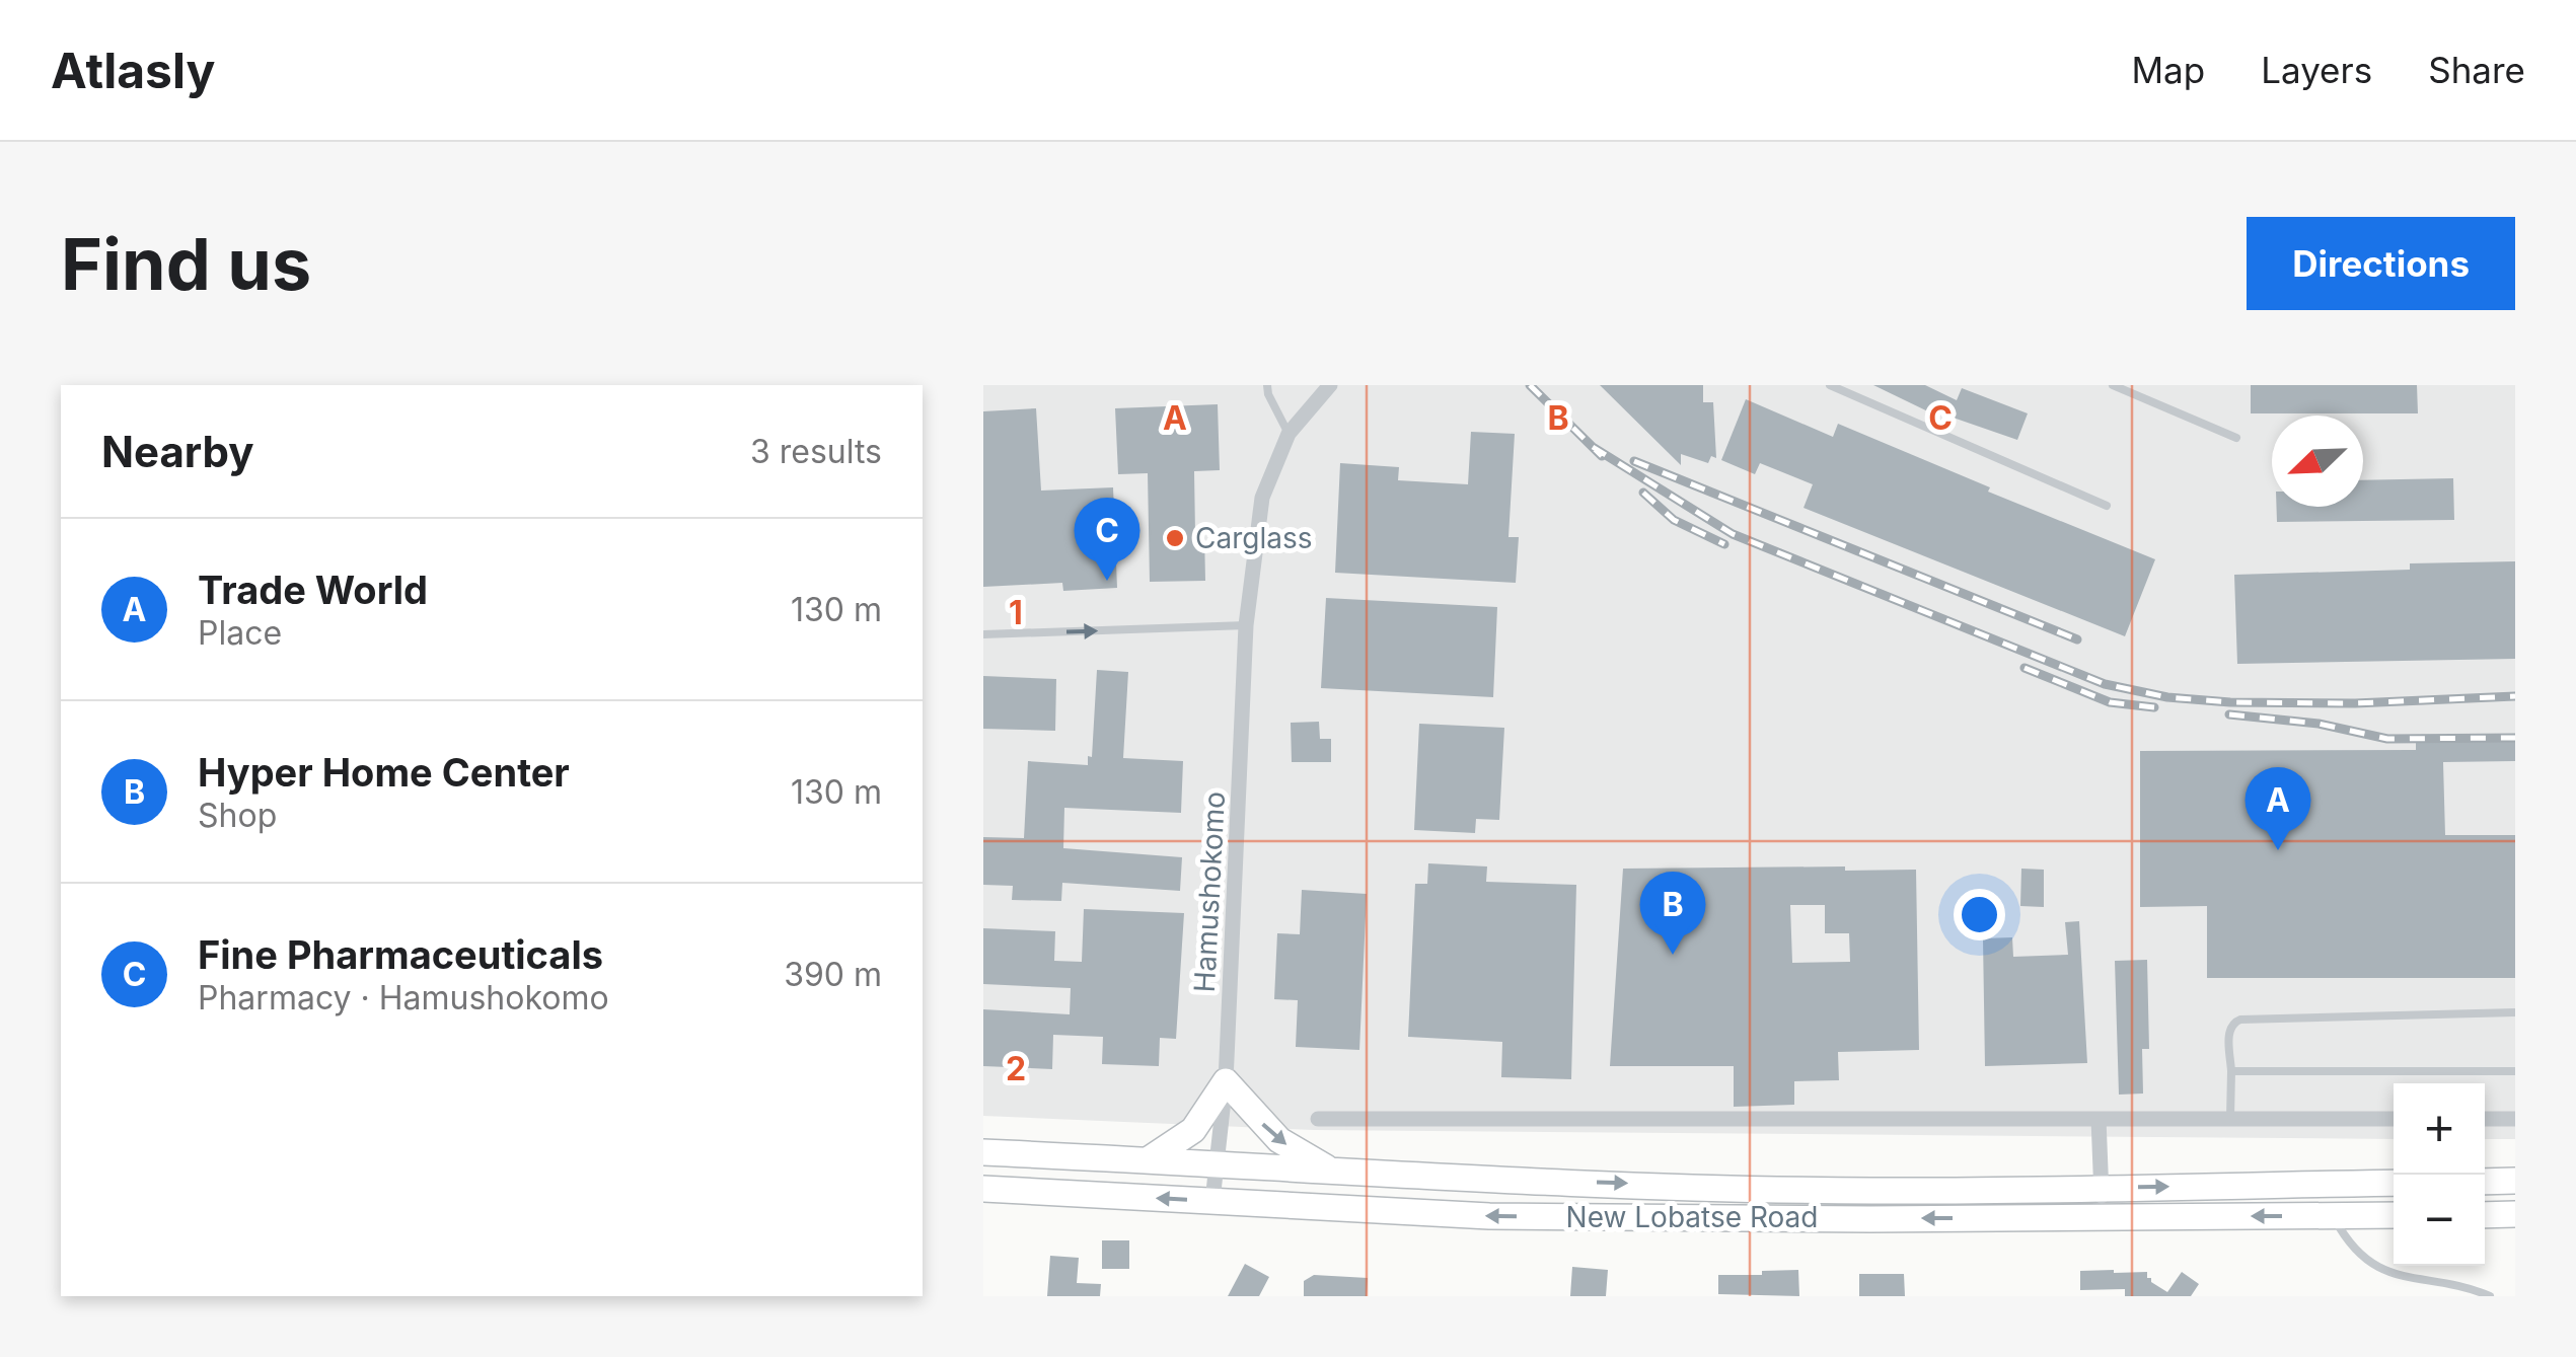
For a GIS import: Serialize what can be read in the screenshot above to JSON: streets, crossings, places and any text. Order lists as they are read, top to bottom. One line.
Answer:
{"streets":{"main road":["New Lobatse Road"],"street":["Hamushokomo"]},"crossings":[["Hamushokomo","New Lobatse Road"]],"places":["Carglass"],"north":"bottom left","page":{"header":"Atlasly","nav":["Map","Layers","Share"],"buttons":"Directions","title":"Find us","heading":["Nearby","3 results"],"pins":["C","A","B"],"list":[{"mark":"A","name":"Trade World","note":"Place","value":"130 m"},{"mark":"B","name":"Hyper Home Center","note":"Shop","value":"130 m"},{"mark":"C","name":"Fine Pharmaceuticals","note":"Pharmacy · Hamushokomo","value":"390 m"}],"map_buttons":["+","−"]},"grid":{"columns":["A","B","C"],"rows":["1","2"]}}
